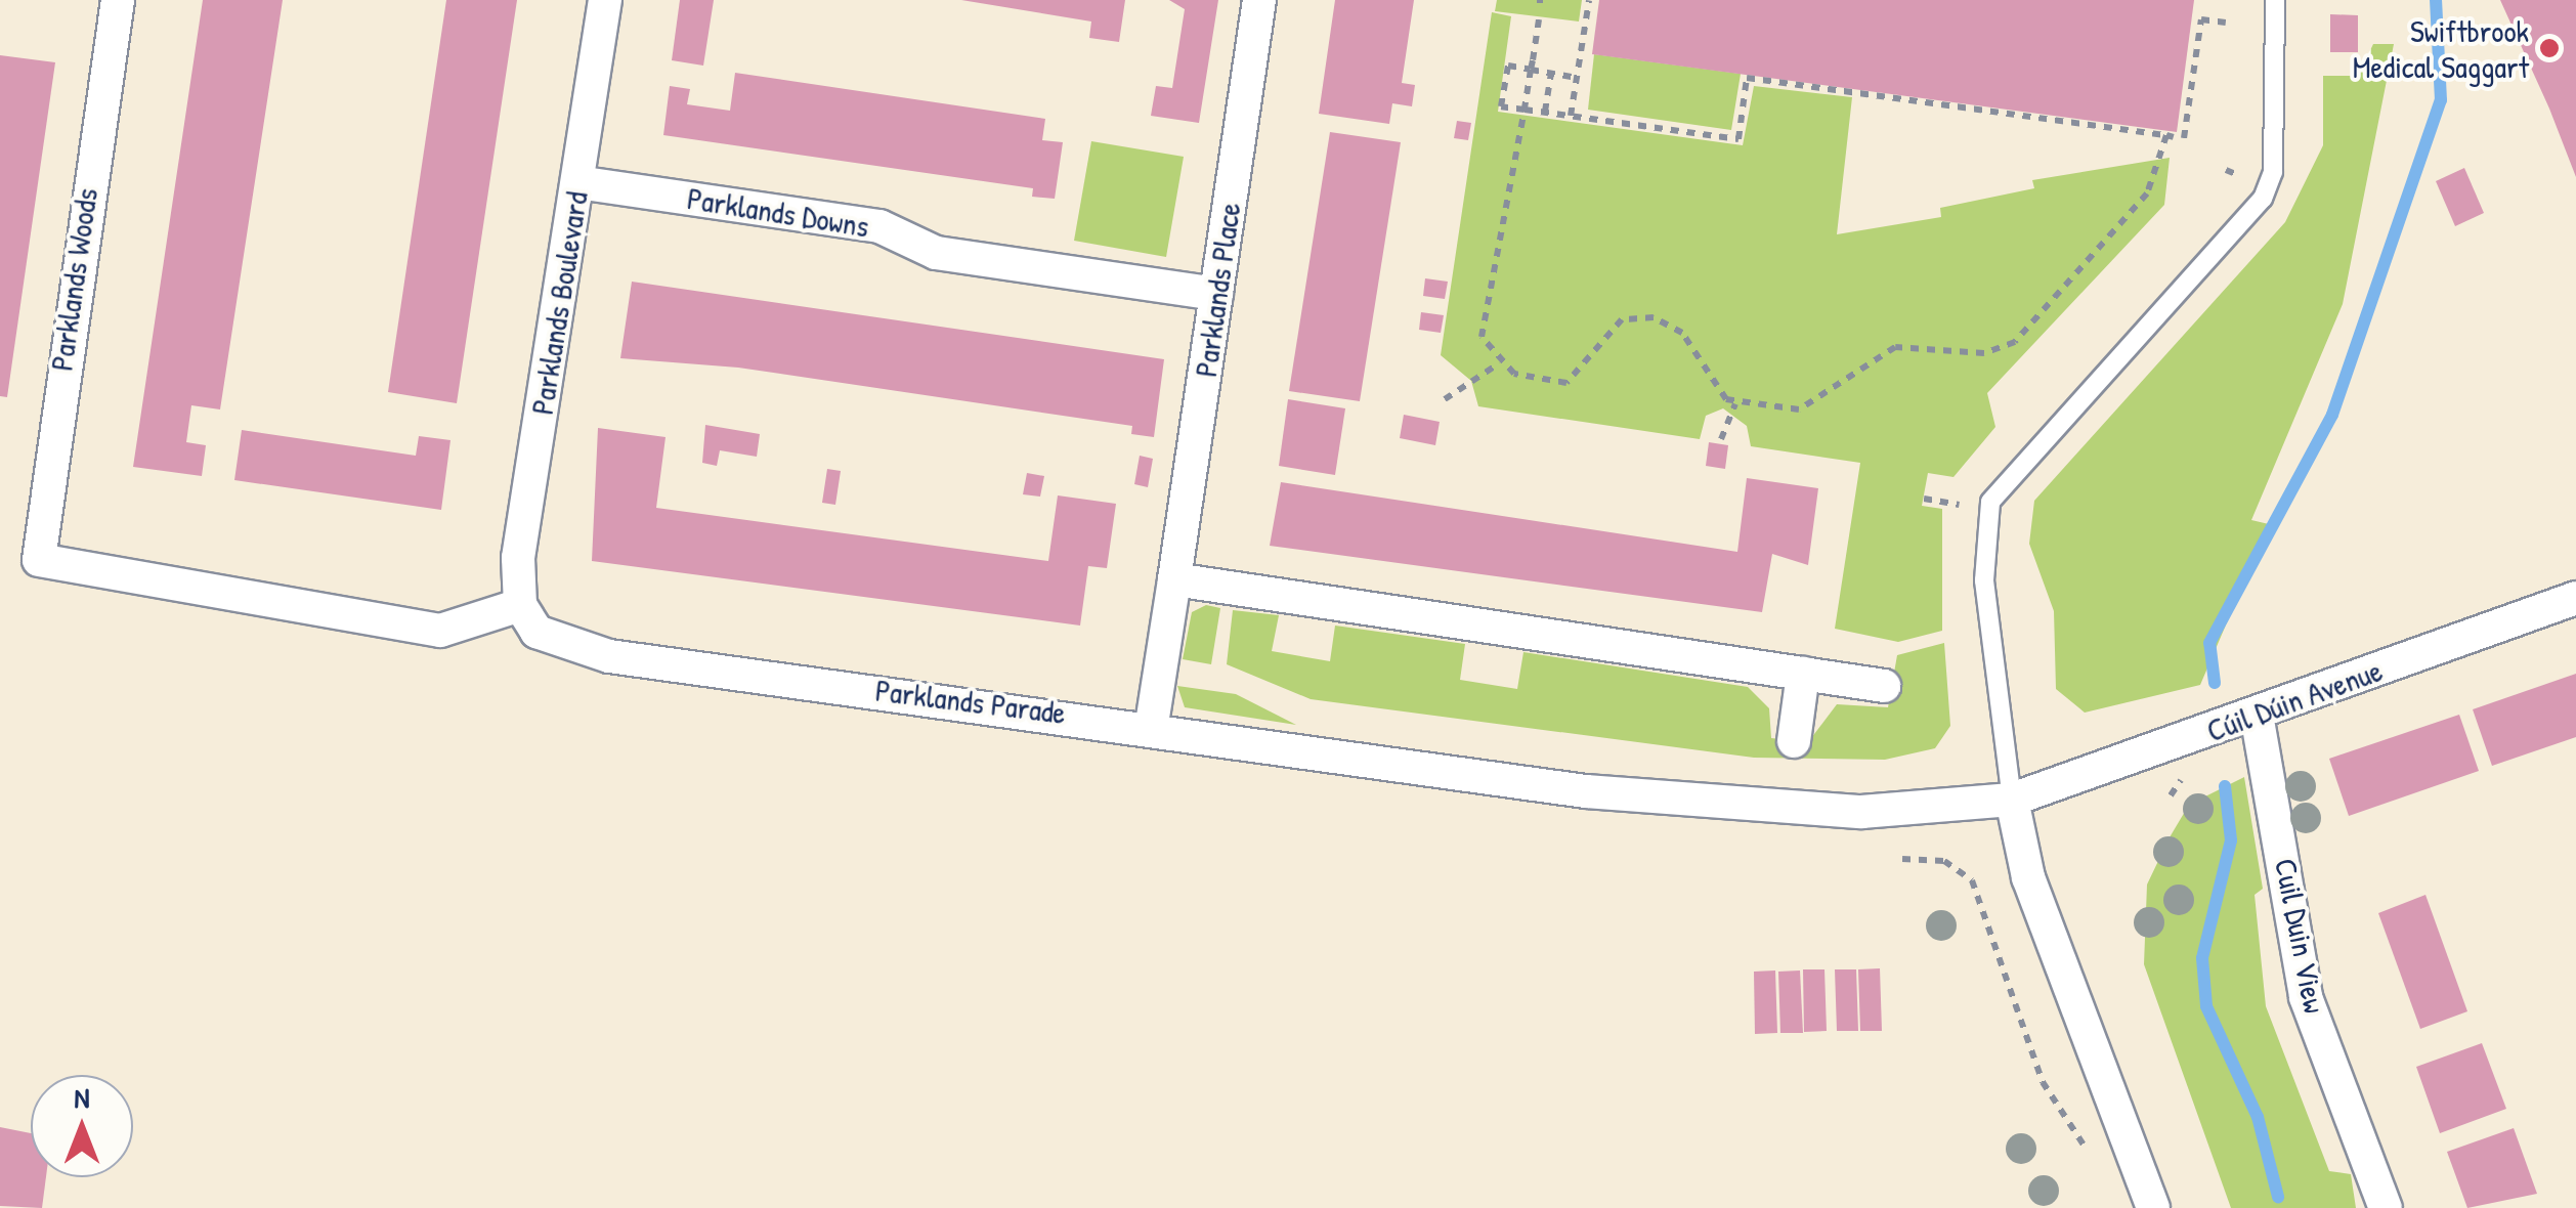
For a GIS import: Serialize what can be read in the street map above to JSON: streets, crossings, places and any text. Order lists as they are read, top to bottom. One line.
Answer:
{"streets":{"street":["Parklands Downs","Parklands Woods","Parklands Place","Parklands Boulevard","Cúil Dúin Avenue","Parklands Parade","Cuil Duin View"]},"crossings":[["Parklands Downs","Parklands Place"],["Parklands Downs","Parklands Boulevard"],["Parklands Woods","Parklands Boulevard"],["Parklands Woods","Parklands Parade"],["Parklands Boulevard","Parklands Parade"],["Cúil Dúin Avenue","Parklands Parade"],["Cúil Dúin Avenue","Cuil Duin View"]],"places":["Swiftbrook Medical Saggart"],"north":"top"}
